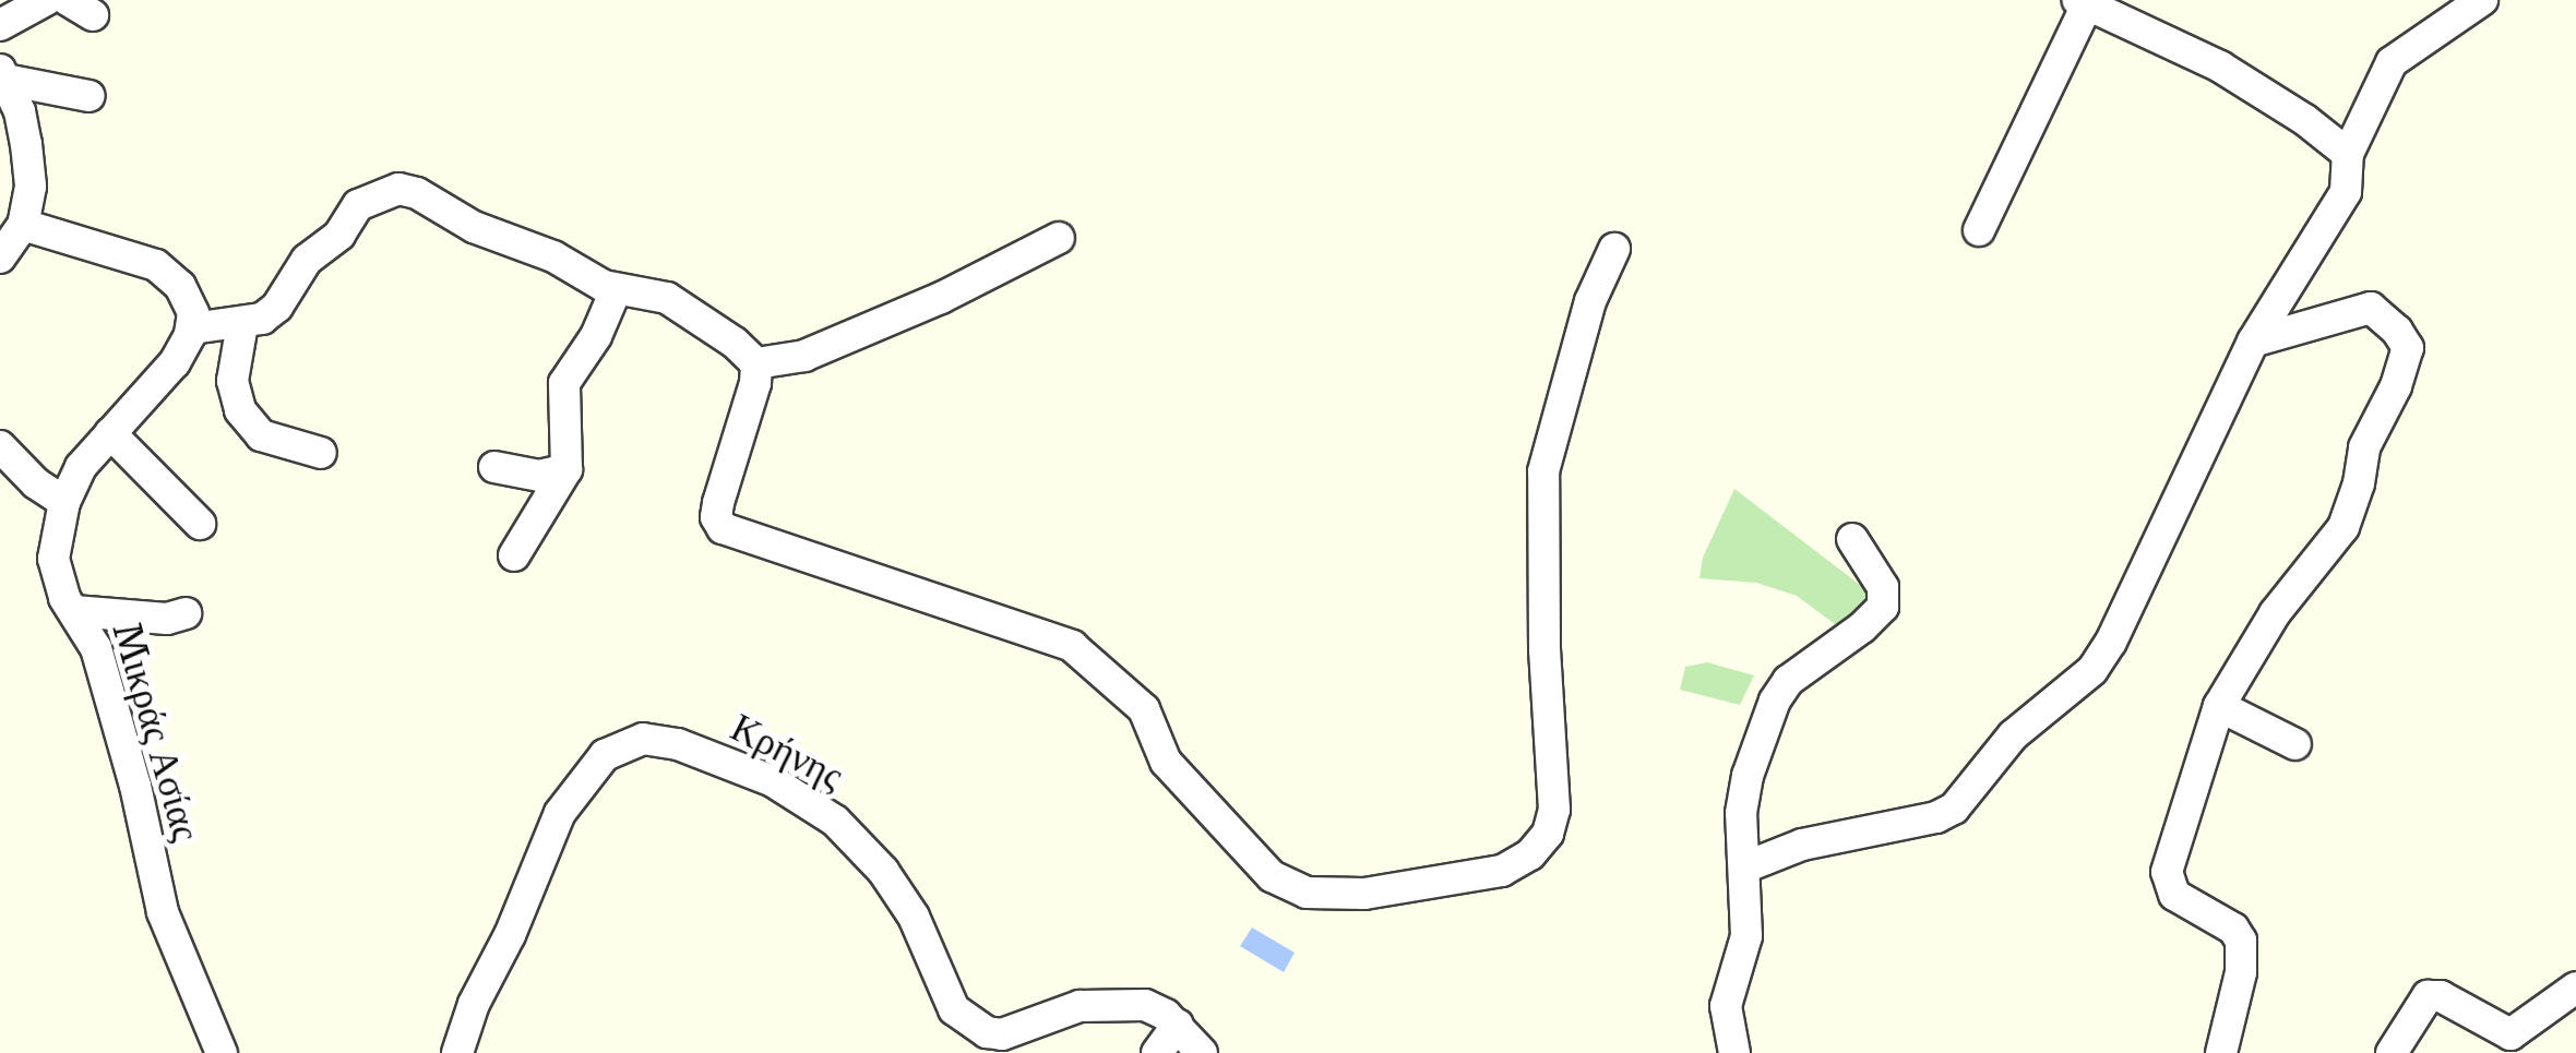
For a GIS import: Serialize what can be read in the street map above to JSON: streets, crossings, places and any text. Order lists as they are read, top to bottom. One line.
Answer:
{"streets":{"street":["Μικράς Ασίας","Κρήνης"]}}
